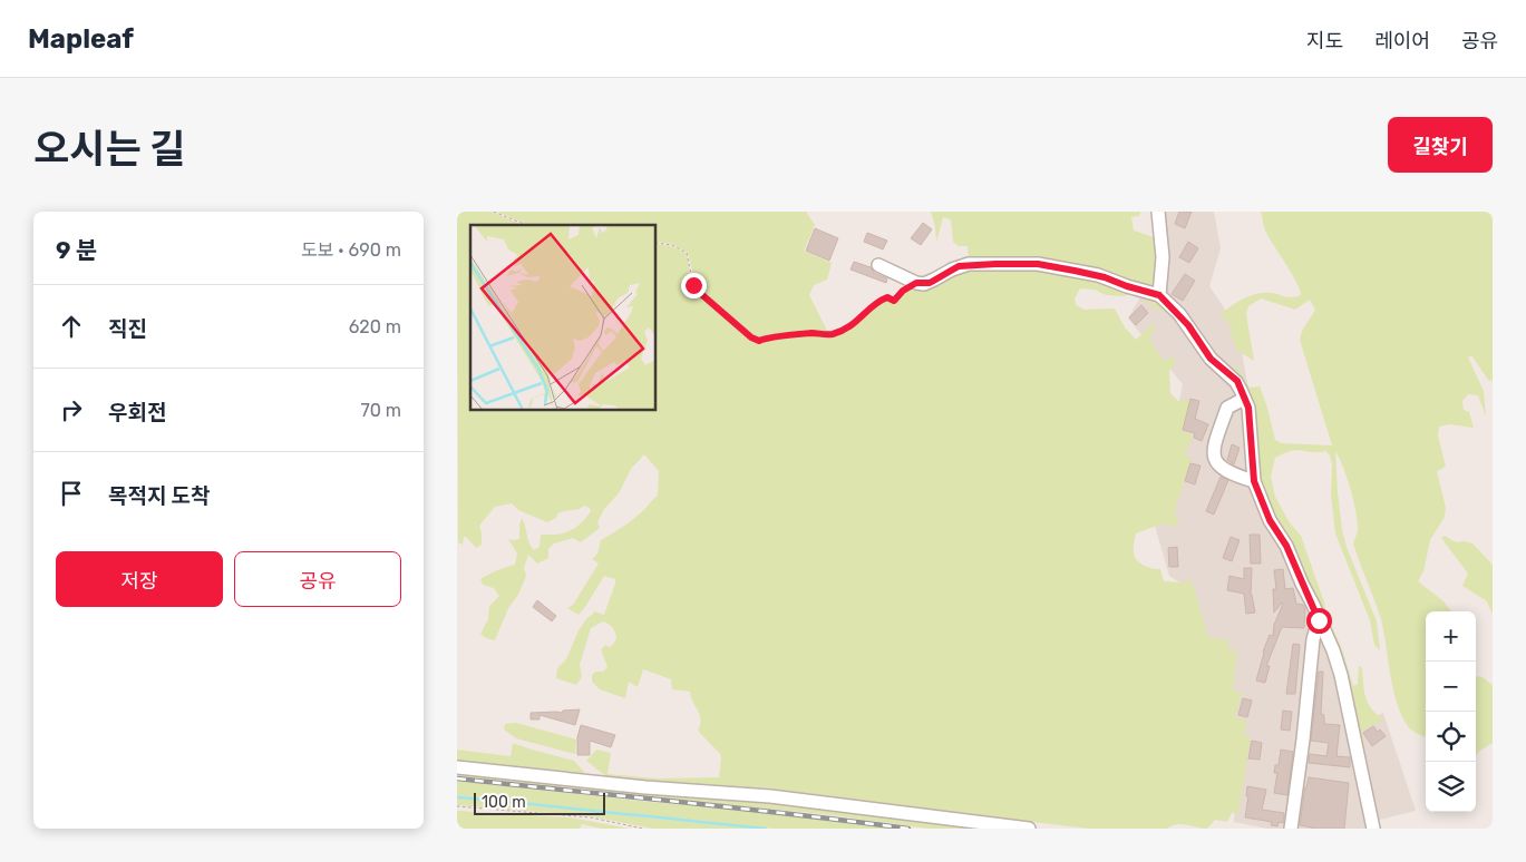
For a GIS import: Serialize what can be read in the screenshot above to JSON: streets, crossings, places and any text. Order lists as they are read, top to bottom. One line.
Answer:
{"scale_bar":"100 m","page":{"header":"Mapleaf","nav":["지도","레이어","공유"],"title":"오시는 길","buttons":["길찾기",["저장","공유"]],"heading":["9 분","도보 · 690 m"],"list":[["직진","620 m"],["우회전","70 m"],"목적지 도착"],"map_buttons":["+","−"],"scale":"100 m"}}
